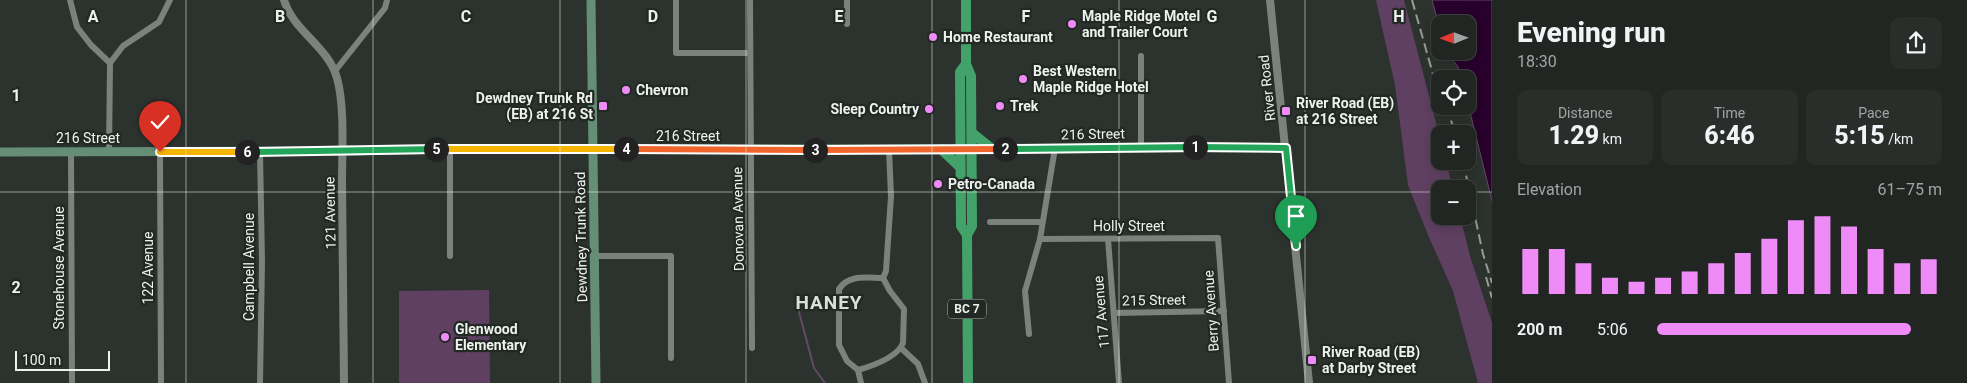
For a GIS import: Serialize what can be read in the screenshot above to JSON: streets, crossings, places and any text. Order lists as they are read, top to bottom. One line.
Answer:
{"streets":{"highway":["BC 7"],"main road":["216 Street","Dewdney Trunk Road"],"street":["River Road","121 Avenue","Donovan Avenue","Holly Street","Campbell Avenue","Stonehouse Avenue","122 Avenue","215 Street","Berry Avenue","117 Avenue"]},"crossings":[["River Road","216 Street"],["216 Street","121 Avenue"],["216 Street","Donovan Avenue"],["216 Street","Dewdney Trunk Road"],["216 Street","Campbell Avenue"],["216 Street","Stonehouse Avenue"],["216 Street","122 Avenue"],["216 Street","BC 7"],["Holly Street","Berry Avenue"],["Holly Street","117 Avenue"],["215 Street","Berry Avenue"],["215 Street","117 Avenue"]],"districts":["HANEY"],"places":{"other":["Maple Ridge Motel and Trailer Court","Home Restaurant","Best Western Maple Ridge Hotel","Chevron","Trek","Sleep Country","Petro-Canada","Glenwood Elementary"],"transit":["Dewdney Trunk Rd (EB) at 216 St","River Road (EB) at 216 Street","River Road (EB) at Darby Street"]},"scale_bar":"100 m","north":"left","page":{"heading":["Evening run","18:30"],"map_buttons":["+","−"],"stats":[["Distance","1.29 km"],["Time","6:46"],["Pace","5:15 /km"]],"pins":["1","2","4","5","3","6"],"chart":["Elevation","61–75 m"],"list":[{"name":"200 m","note":"5:06"}],"scale":"100 m"},"grid":{"columns":["A","B","C","D","E","F","G","H"],"rows":["1","2"]}}
